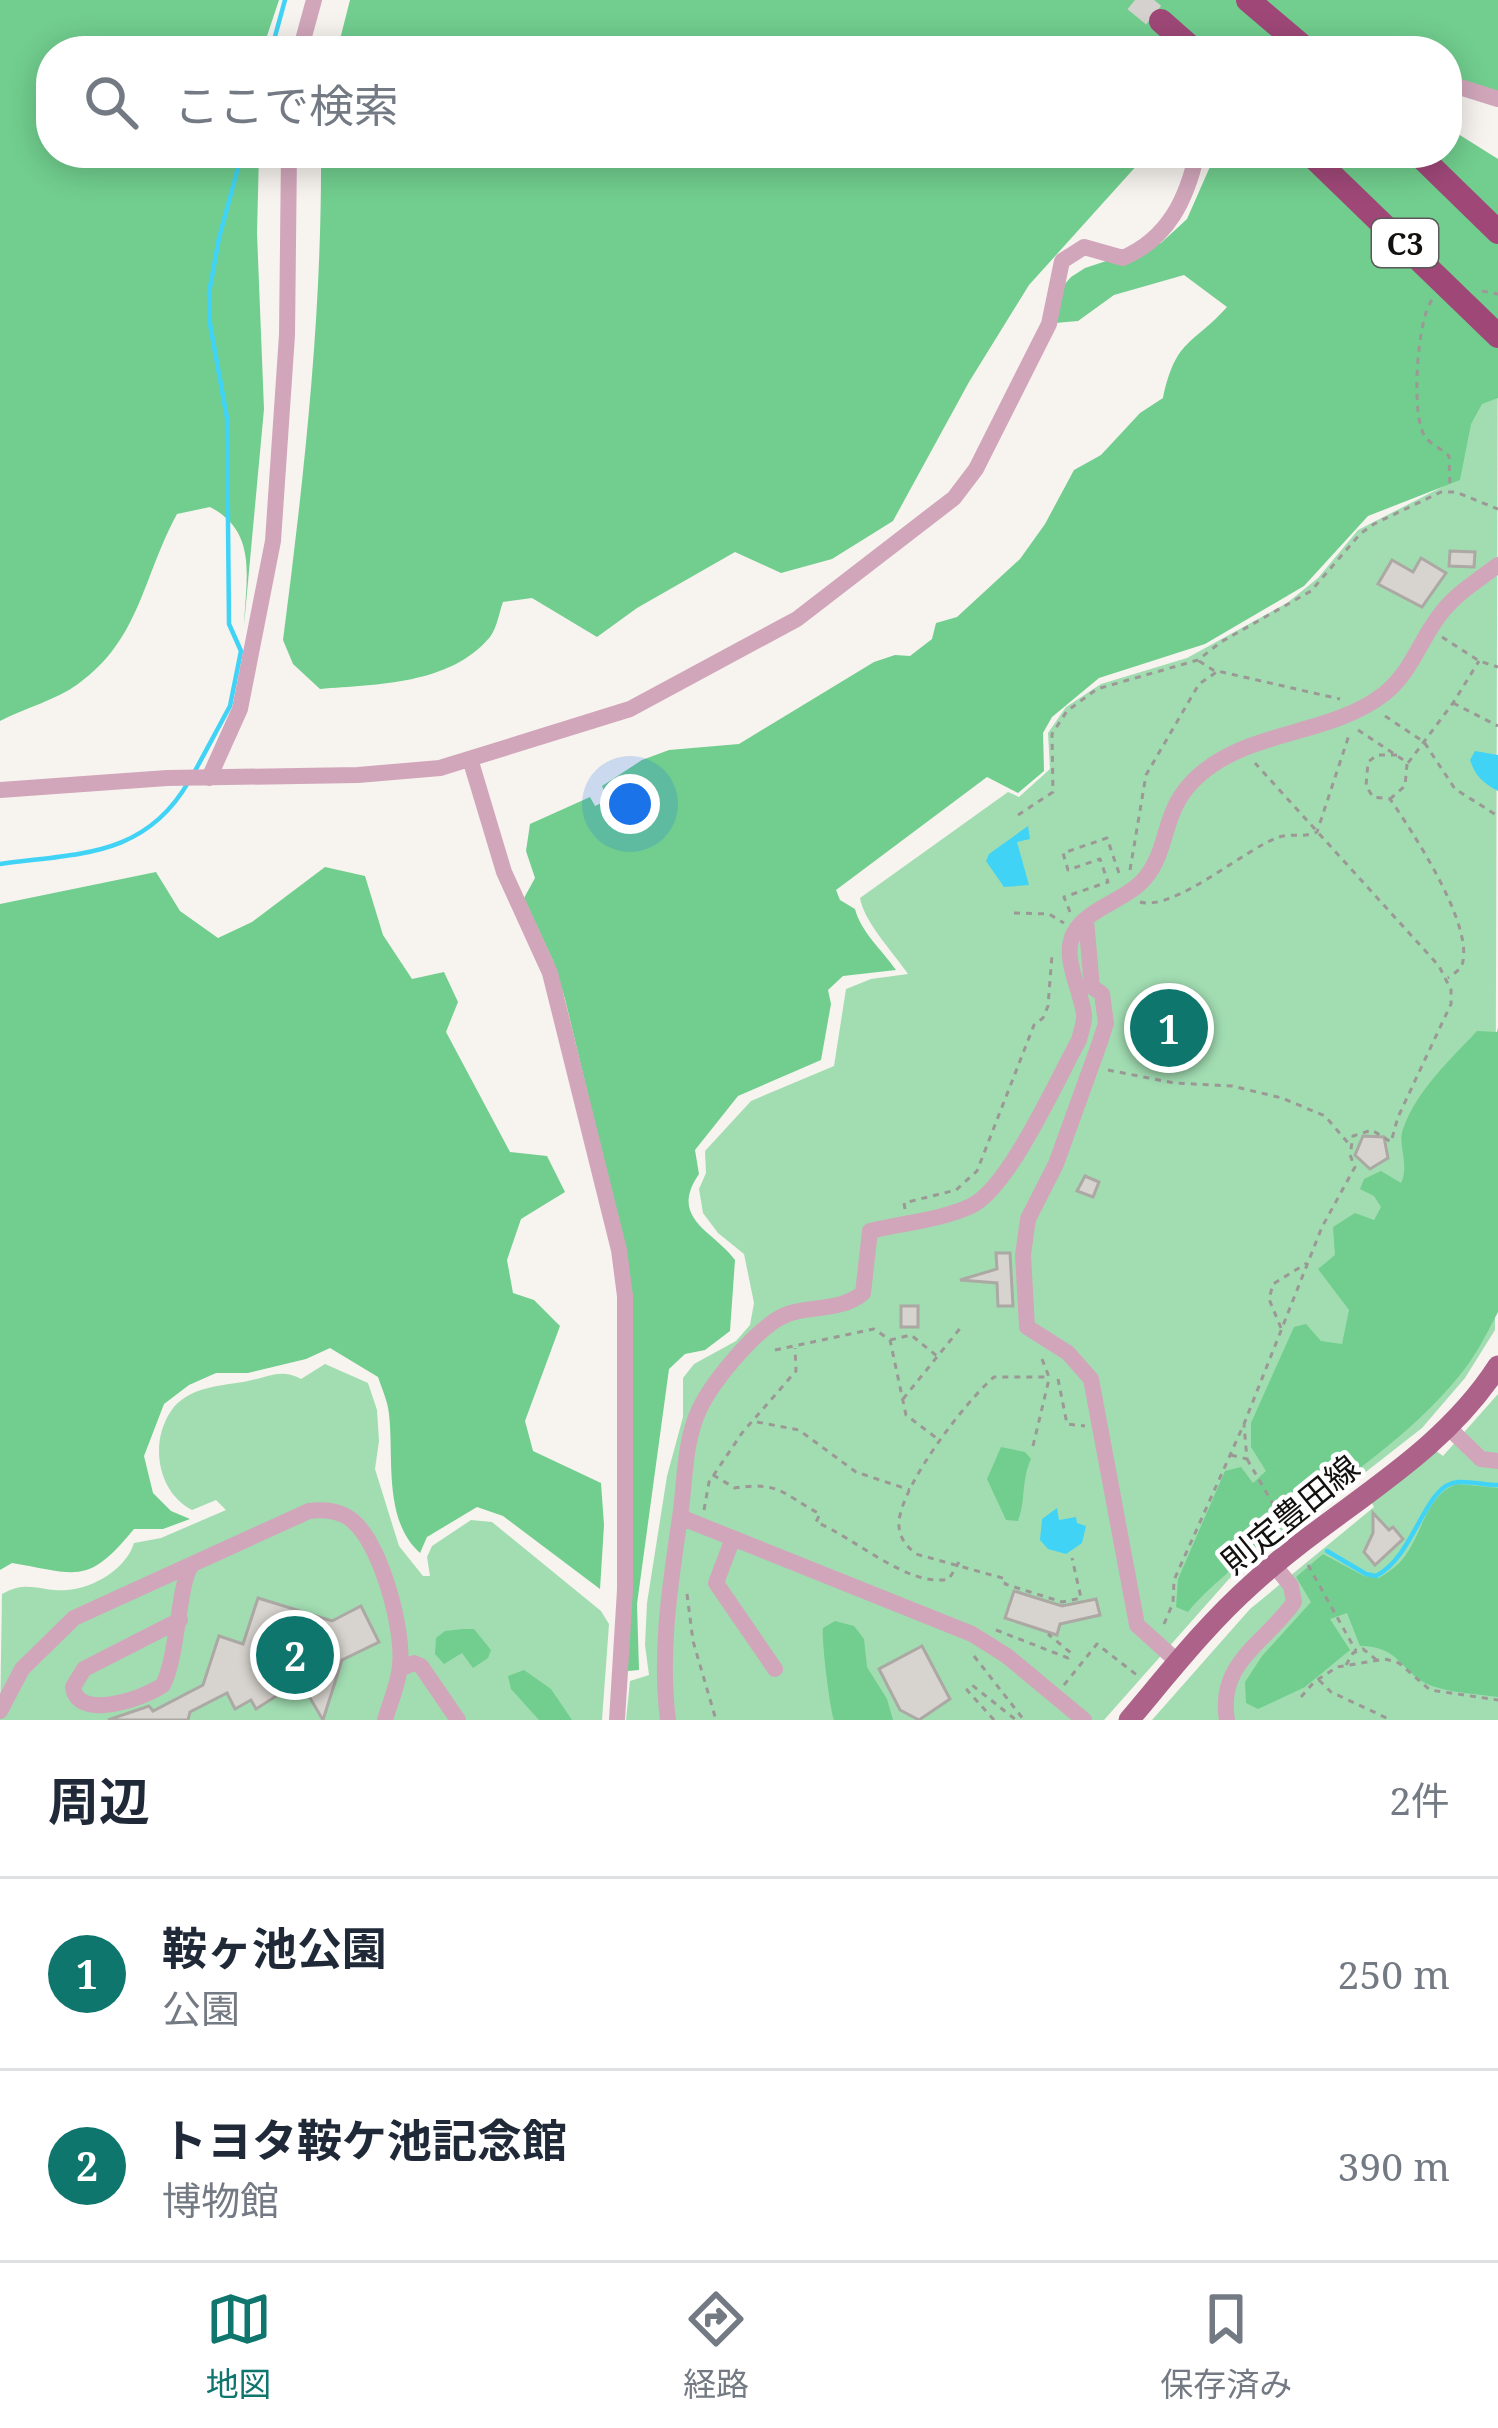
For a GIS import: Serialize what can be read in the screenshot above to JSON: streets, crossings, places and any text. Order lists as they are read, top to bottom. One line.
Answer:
{"streets":{"highway":["C3"],"main road":["則定豊田線"]},"page":{"search":"ここで検索","pins":["1","2"],"heading":["周辺","2件"],"list":[{"mark":"1","name":"鞍ヶ池公園","note":"公園","value":"250 m"},{"mark":"2","name":"トヨタ鞍ケ池記念館","note":"博物館","value":"390 m"}],"nav":["地図","経路","保存済み"]}}
